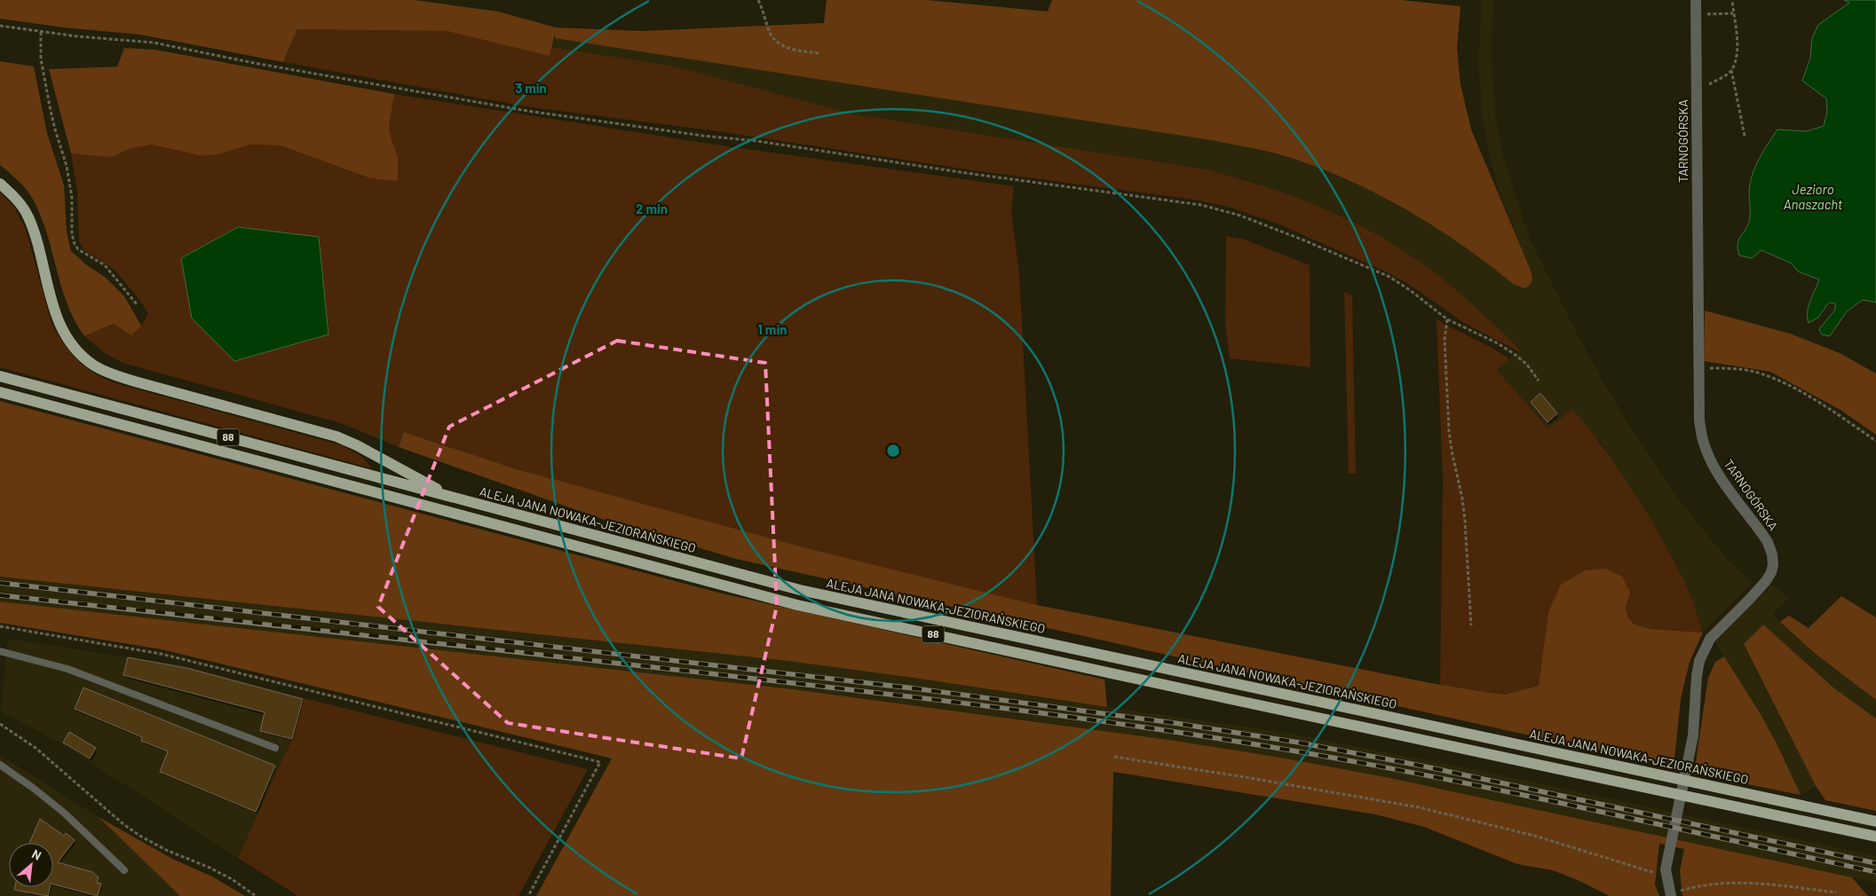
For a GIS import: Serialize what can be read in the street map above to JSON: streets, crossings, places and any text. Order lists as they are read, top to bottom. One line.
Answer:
{"streets":{"main road":["88","ALEJA JANA NOWAKA-JEZIORAŃSKIEGO"],"street":["TARNOGÓRSKA"]},"water":["Jezioro Anaszacht"],"north":"top right","rings":["3 min","2 min","1 min"]}
